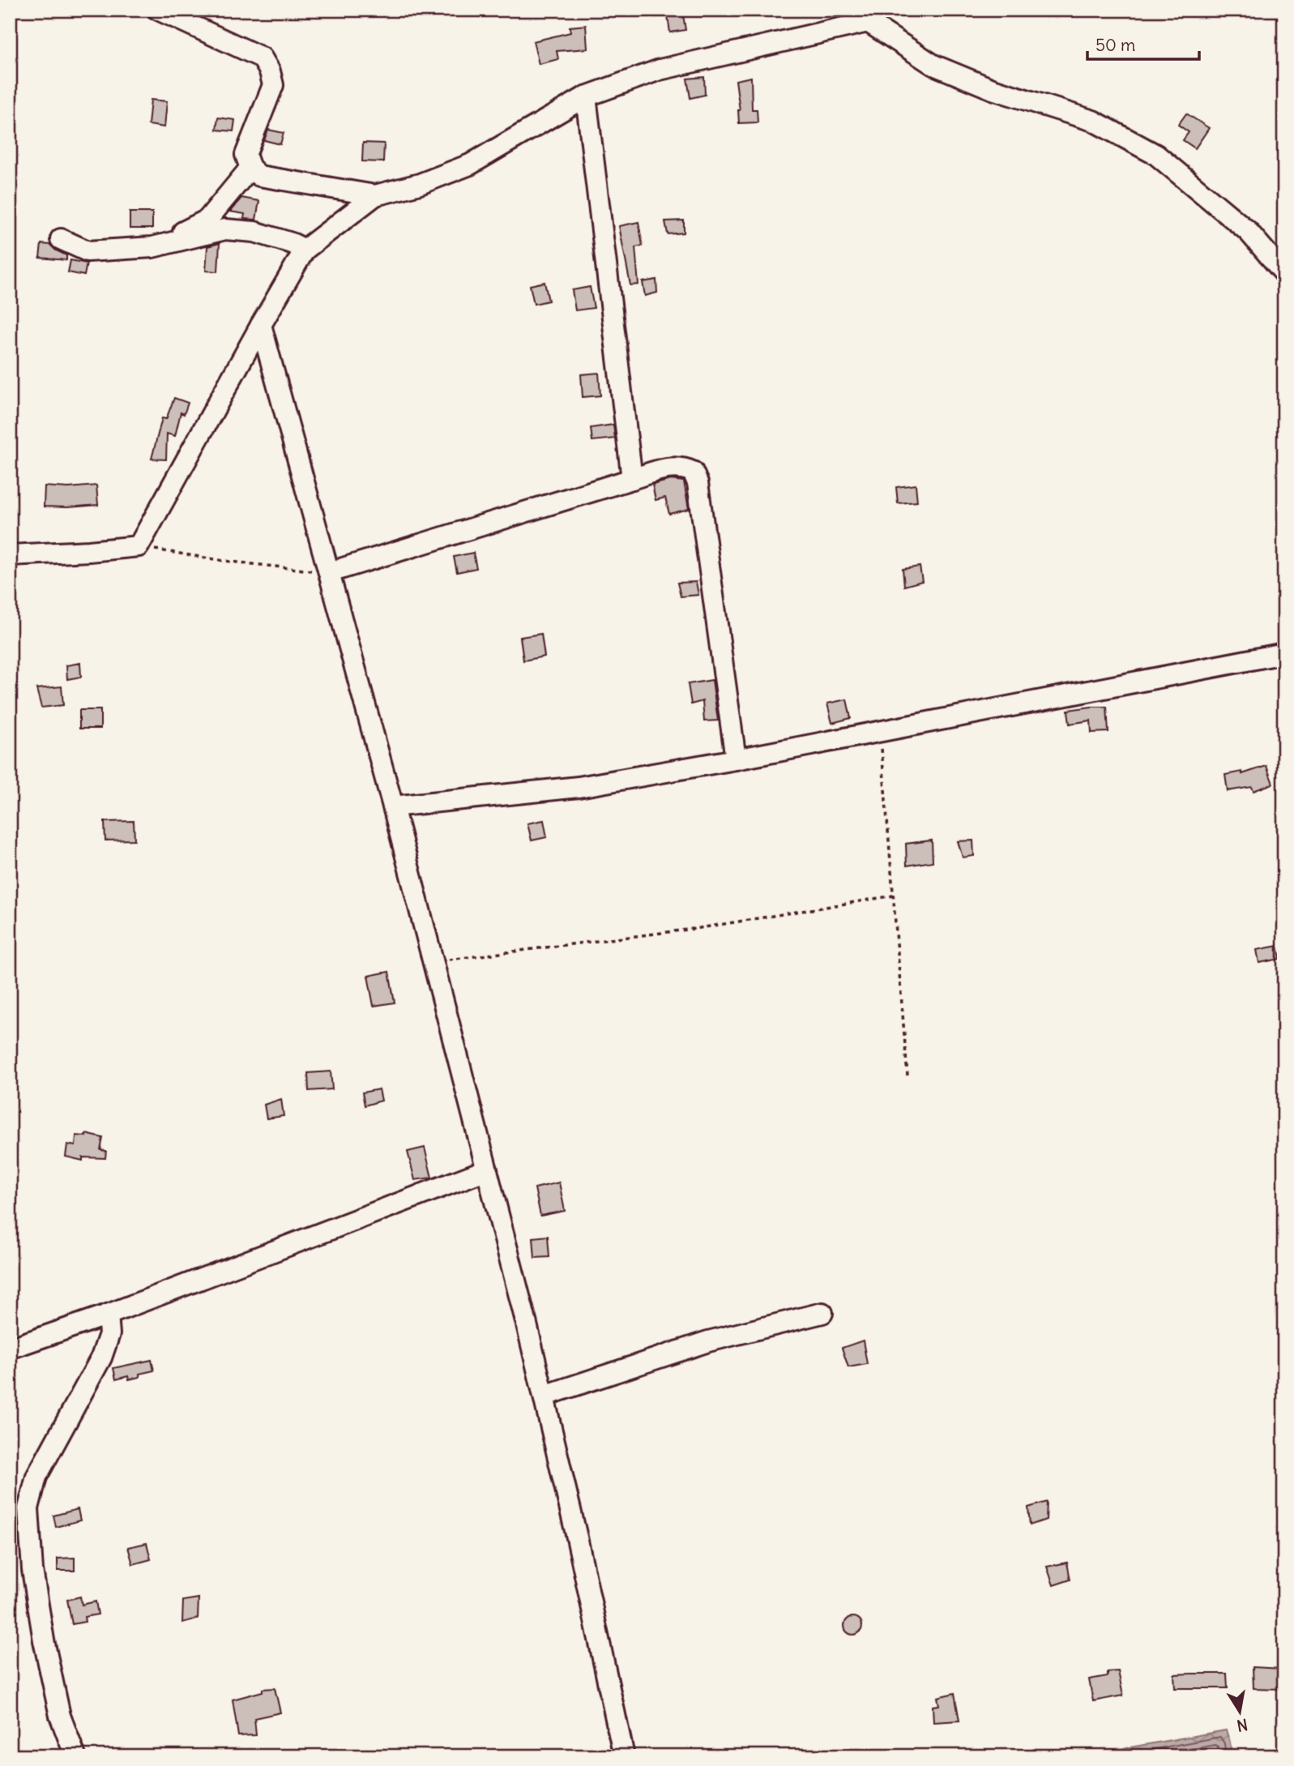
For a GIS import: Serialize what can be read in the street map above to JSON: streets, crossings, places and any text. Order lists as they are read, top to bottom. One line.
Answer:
{"scale_bar":"50 m","north":"bottom"}
